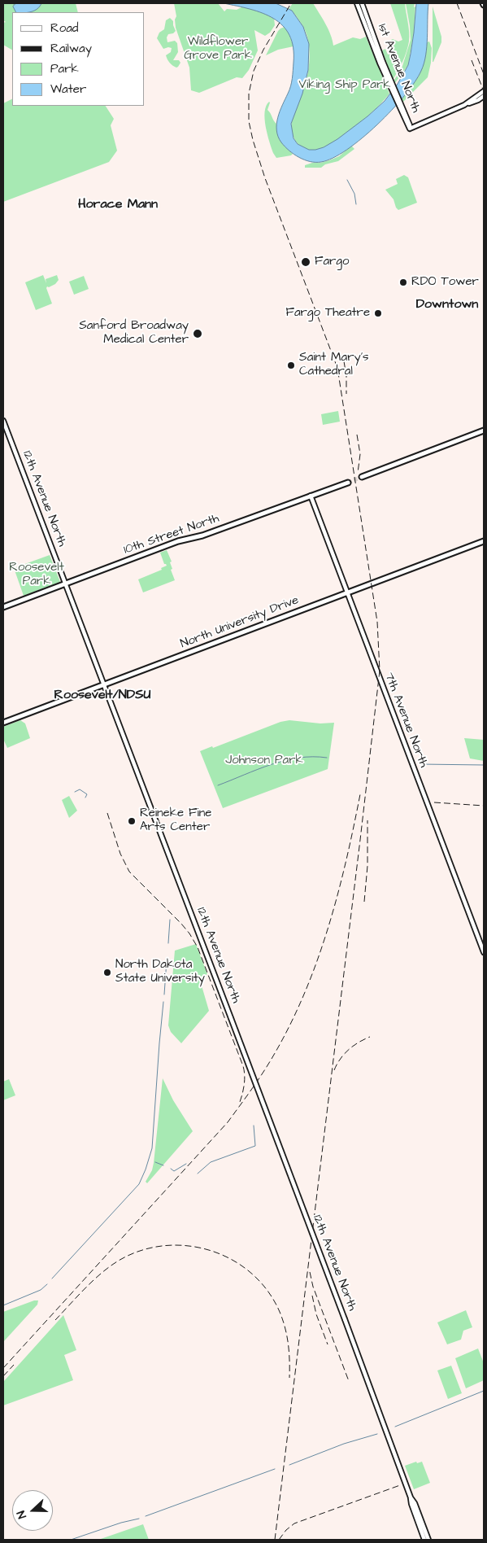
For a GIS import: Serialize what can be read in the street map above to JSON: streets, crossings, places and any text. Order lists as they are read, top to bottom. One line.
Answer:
{"streets":{"main road":["1st Avenue North","12th Avenue North","10th Street North","North University Drive","7th Avenue North"]},"crossings":[["12th Avenue North","10th Street North"],["12th Avenue North","North University Drive"],["10th Street North","7th Avenue North"],["North University Drive","7th Avenue North"]],"districts":["Horace Mann","Downtown","Roosevelt/NDSU"],"parks":["Wildflower Grove Park","Viking Ship Park","Roosevelt Park","Johnson Park"],"places":["Fargo","RDO Tower","Fargo Theatre","Sanford Broadway Medical Center","Saint Mary's Cathedral","Reineke Fine Arts Center","North Dakota State University"],"legend":["Road","Railway","Park","Water"],"north":"left"}
